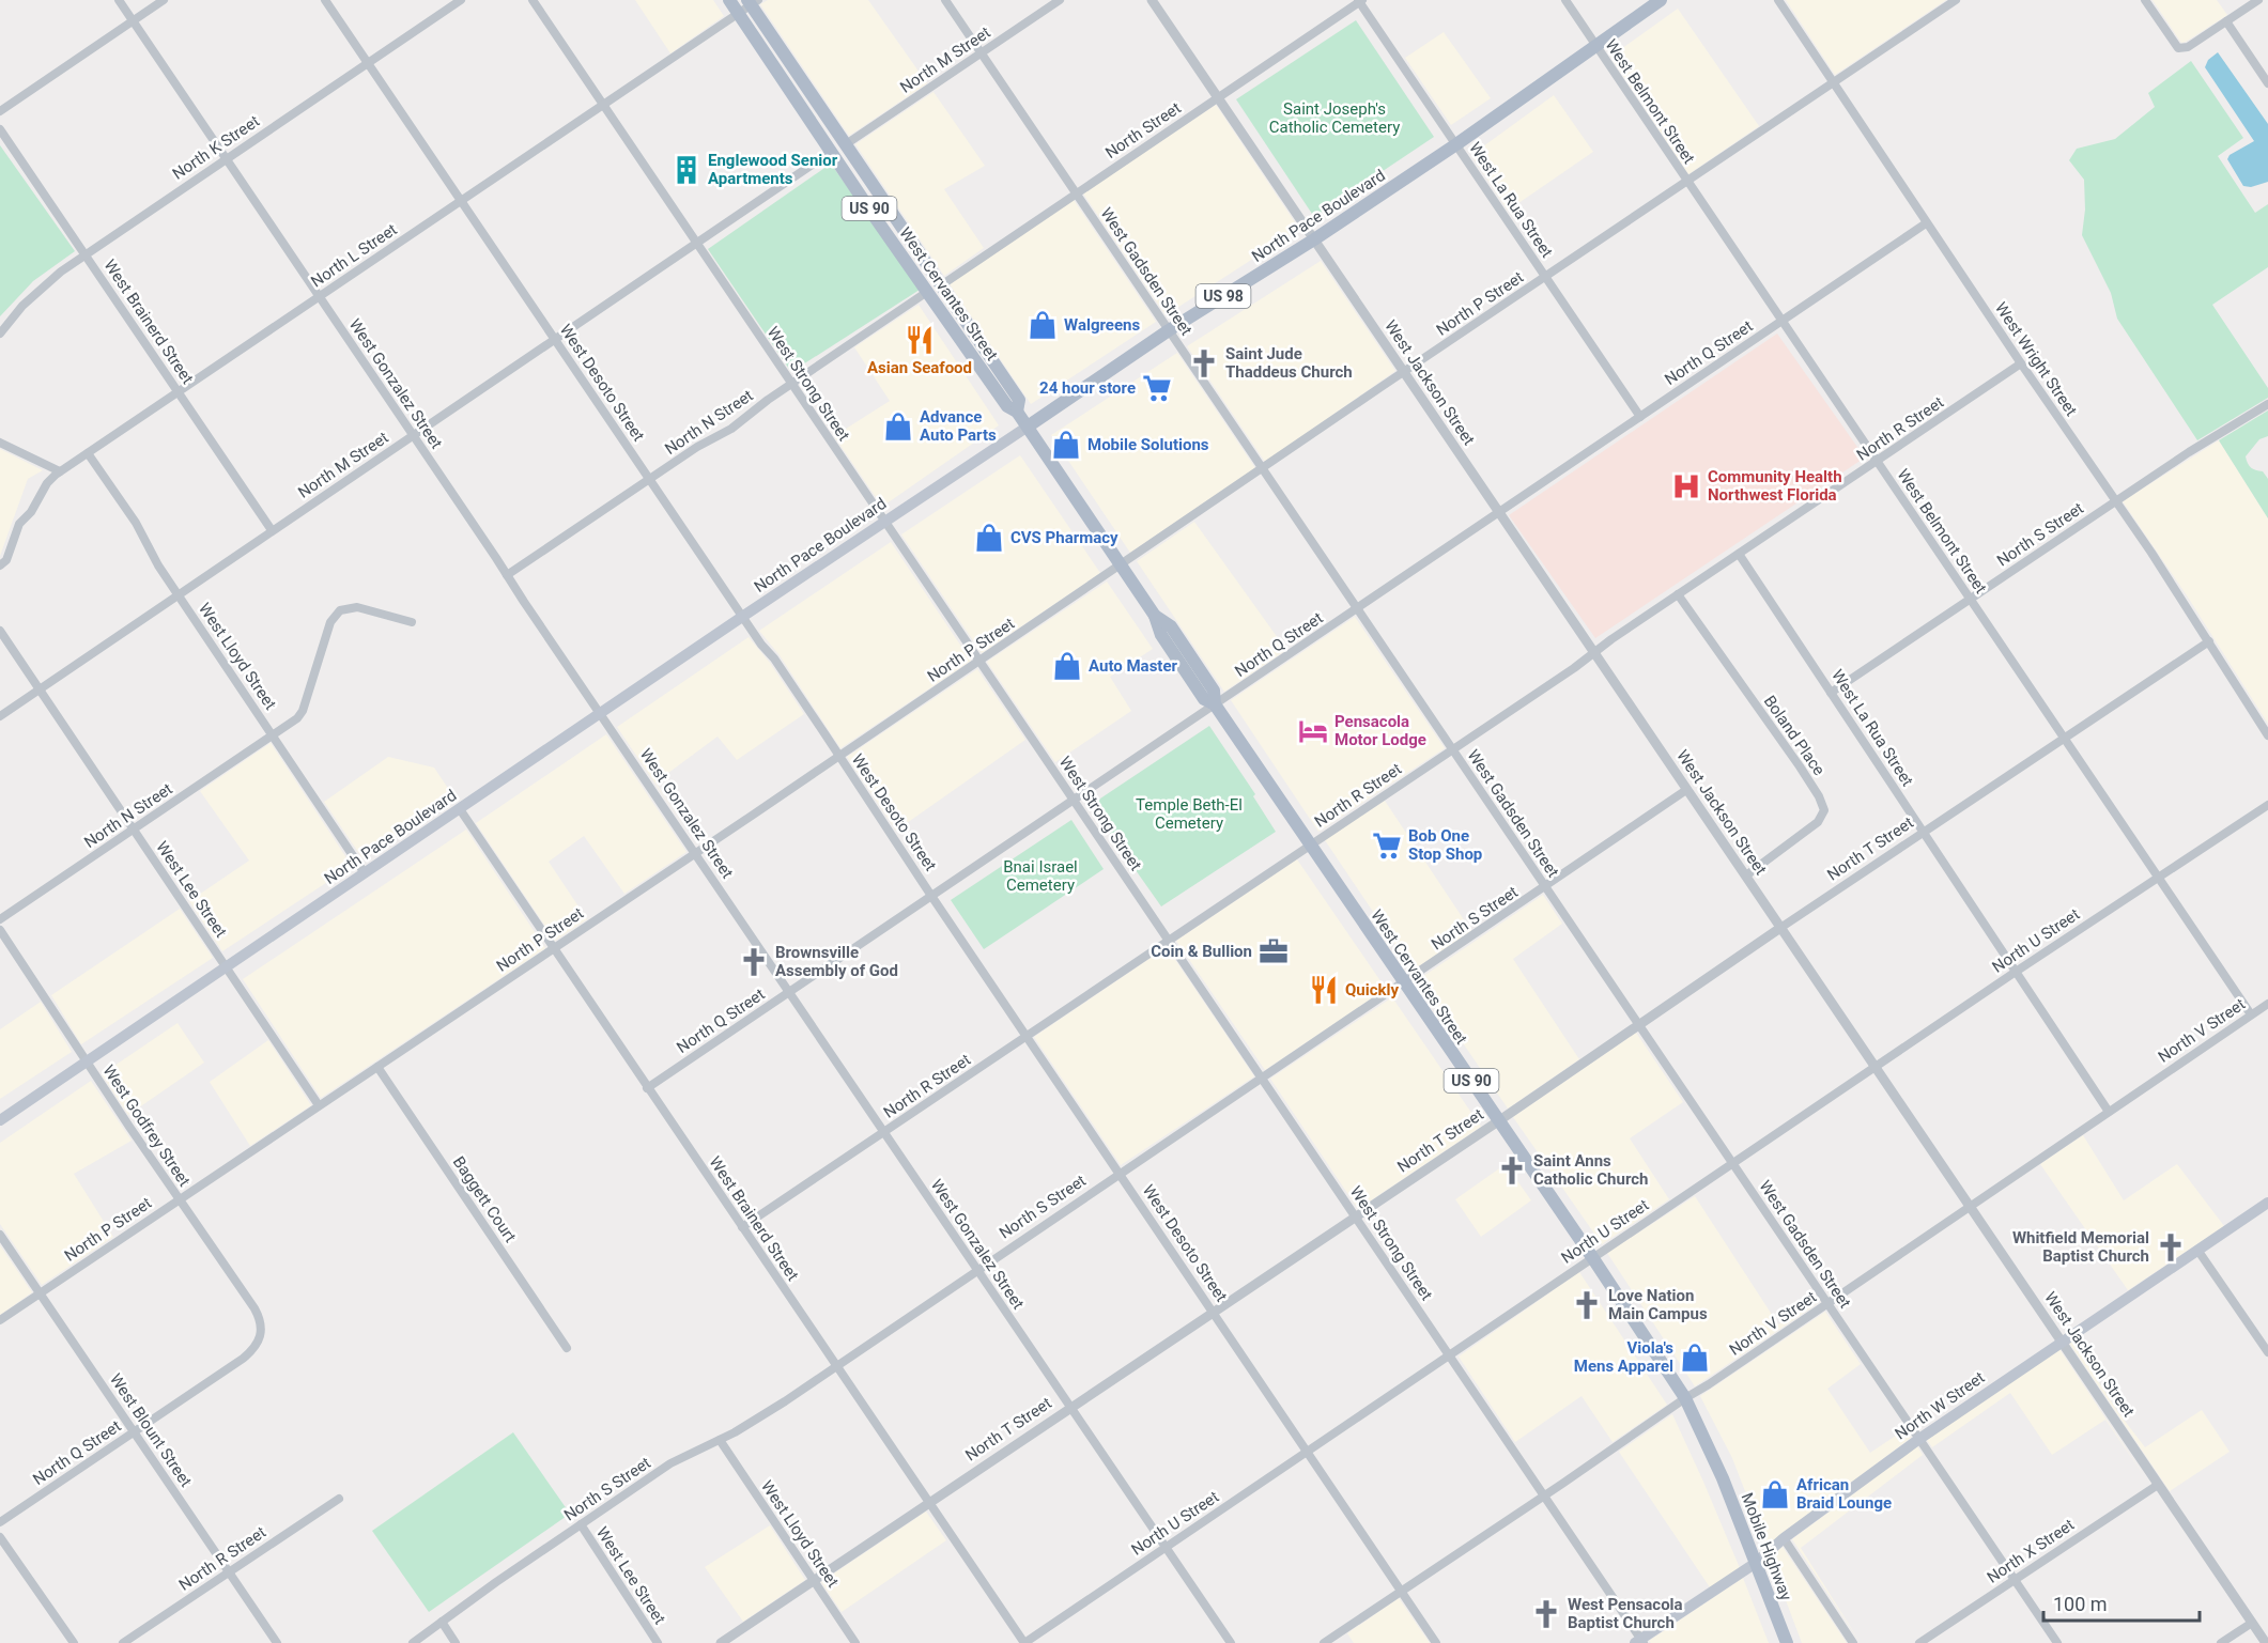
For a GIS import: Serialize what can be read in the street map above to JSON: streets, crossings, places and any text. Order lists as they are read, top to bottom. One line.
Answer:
{"streets":{"main road":["US 90","North Pace Boulevard","West Cervantes Street","US 98","North W Street","Mobile Highway"],"street":["North M Street","West Belmont Street","North Street","North K Street","West La Rua Street","North L Street","West Gadsden Street","North P Street","West Brainerd Street","North Q Street","West Wright Street","West Desoto Street","West Jackson Street","West Gonzalez Street","West Strong Street","North N Street","North R Street","North S Street","West Lloyd Street","Boland Place","North T Street","West Lee Street","North U Street","North V Street","West Godfrey Street","Baggett Court","West Blount Street","North X Street"]},"crossings":[["North M Street","West Gadsden Street"],["North M Street","West Cervantes Street"],["North M Street","West Brainerd Street"],["North M Street","West Desoto Street"],["North M Street","West Gonzalez Street"],["North M Street","West Strong Street"],["North M Street","West Lloyd Street"],["North M Street","West Lee Street"],["West Belmont Street","North Pace Boulevard"],["West Belmont Street","North P Street"],["West Belmont Street","North Q Street"],["West Belmont Street","North R Street"],["West Belmont Street","North S Street"],["West Belmont Street","North T Street"],["West Belmont Street","North U Street"],["West Belmont Street","North V Street"],["North Street","West La Rua Street"],["North Street","West Gadsden Street"],["North Street","West Cervantes Street"],["North Street","West Jackson Street"],["North K Street","West Brainerd Street"],["North K Street","West Desoto Street"],["North K Street","West Gonzalez Street"],["West La Rua Street","North Pace Boulevard"],["West La Rua Street","North P Street"],["West La Rua Street","North Q Street"],["West La Rua Street","North R Street"],["West La Rua Street","North S Street"],["West La Rua Street","North T Street"],["West La Rua Street","North U Street"],["West La Rua Street","North V Street"],["North Pace Boulevard","West Gadsden Street"],["North Pace Boulevard","West Cervantes Street"],["North Pace Boulevard","West Brainerd Street"],["North Pace Boulevard","West Desoto Street"],["North Pace Boulevard","West Jackson Street"],["North Pace Boulevard","West Gonzalez Street"],["North Pace Boulevard","West Strong Street"],["North Pace Boulevard","West Lloyd Street"],["North Pace Boulevard","West Lee Street"],["North Pace Boulevard","West Godfrey Street"],["North L Street","West Cervantes Street"],["North L Street","West Brainerd Street"],["North L Street","West Desoto Street"],["North L Street","West Gonzalez Street"],["North L Street","West Strong Street"],["North L Street","West Lloyd Street"],["West Gadsden Street","North P Street"],["West Gadsden Street","North Q Street"],["West Gadsden Street","North R Street"],["West Gadsden Street","North S Street"],["West Gadsden Street","North T Street"],["West Gadsden Street","North U Street"],["West Gadsden Street","North V Street"],["West Gadsden Street","North W Street"],["West Gadsden Street","North X Street"],["West Cervantes Street","North P Street"],["West Cervantes Street","North Q Street"],["West Cervantes Street","North N Street"],["West Cervantes Street","North R Street"],["West Cervantes Street","North S Street"],["West Cervantes Street","North T Street"],["West Cervantes Street","North U Street"],["West Cervantes Street","North V Street"],["West Cervantes Street","Mobile Highway"],["North P Street","West Brainerd Street"],["North P Street","West Wright Street"],["North P Street","West Desoto Street"],["North P Street","West Jackson Street"],["North P Street","West Gonzalez Street"],["North P Street","West Strong Street"],["North P Street","West Lee Street"],["North P Street","West Godfrey Street"],["North P Street","Baggett Court"],["North P Street","West Blount Street"],["West Brainerd Street","North Q Street"],["West Brainerd Street","North R Street"],["West Brainerd Street","North S Street"],["West Brainerd Street","North T Street"],["West Brainerd Street","North U Street"],["North Q Street","West Wright Street"],["North Q Street","West Desoto Street"],["North Q Street","West Jackson Street"],["North Q Street","West Gonzalez Street"],["North Q Street","West Strong Street"],["North Q Street","West Godfrey Street"],["North Q Street","West Blount Street"],["West Wright Street","North R Street"],["West Wright Street","North S Street"],["West Wright Street","North T Street"],["West Desoto Street","North N Street"],["West Desoto Street","North R Street"],["West Desoto Street","North S Street"],["West Desoto Street","North T Street"],["West Desoto Street","North U Street"],["West Desoto Street","North V Street"],["West Jackson Street","North R Street"],["West Jackson Street","North S Street"],["West Jackson Street","Boland Place"],["West Jackson Street","North T Street"],["West Jackson Street","North U Street"],["West Jackson Street","North V Street"],["West Jackson Street","North W Street"],["West Jackson Street","North X Street"],["West Gonzalez Street","North N Street"],["West Gonzalez Street","North R Street"],["West Gonzalez Street","North S Street"],["West Gonzalez Street","North T Street"],["West Gonzalez Street","North U Street"],["West Strong Street","North N Street"],["West Strong Street","North R Street"],["West Strong Street","North S Street"],["West Strong Street","North T Street"],["West Strong Street","North U Street"],["West Strong Street","North V Street"],["West Strong Street","North W Street"],["North N Street","West Lloyd Street"],["North N Street","West Lee Street"],["North R Street","Boland Place"],["North R Street","West Blount Street"],["North S Street","West Lloyd Street"],["North S Street","West Lee Street"],["West Lloyd Street","North T Street"],["North W Street","Mobile Highway"]],"parks":["Saint Joseph's Catholic Cemetery","Temple Beth-El Cemetery","Bnai Israel Cemetery"],"places":{"building":["Englewood Senior Apartments"],"shop":["Walgreens","Advance Auto Parts","Mobile Solutions","CVS Pharmacy","Auto Master","Viola's Mens Apparel","African Braid Lounge"],"restaurant":["Asian Seafood","Quickly"],"church":["Saint Jude Thaddeus Church","Brownsville Assembly of God","Saint Anns Catholic Church","Whitfield Memorial Baptist Church","Love Nation Main Campus","West Pensacola Baptist Church"],"supermarket":["24 hour store","Bob One Stop Shop"],"hospital":["Community Health Northwest Florida"],"hotel":["Pensacola Motor Lodge"],"office":["Coin & Bullion"]},"scale_bar":"100 m"}
